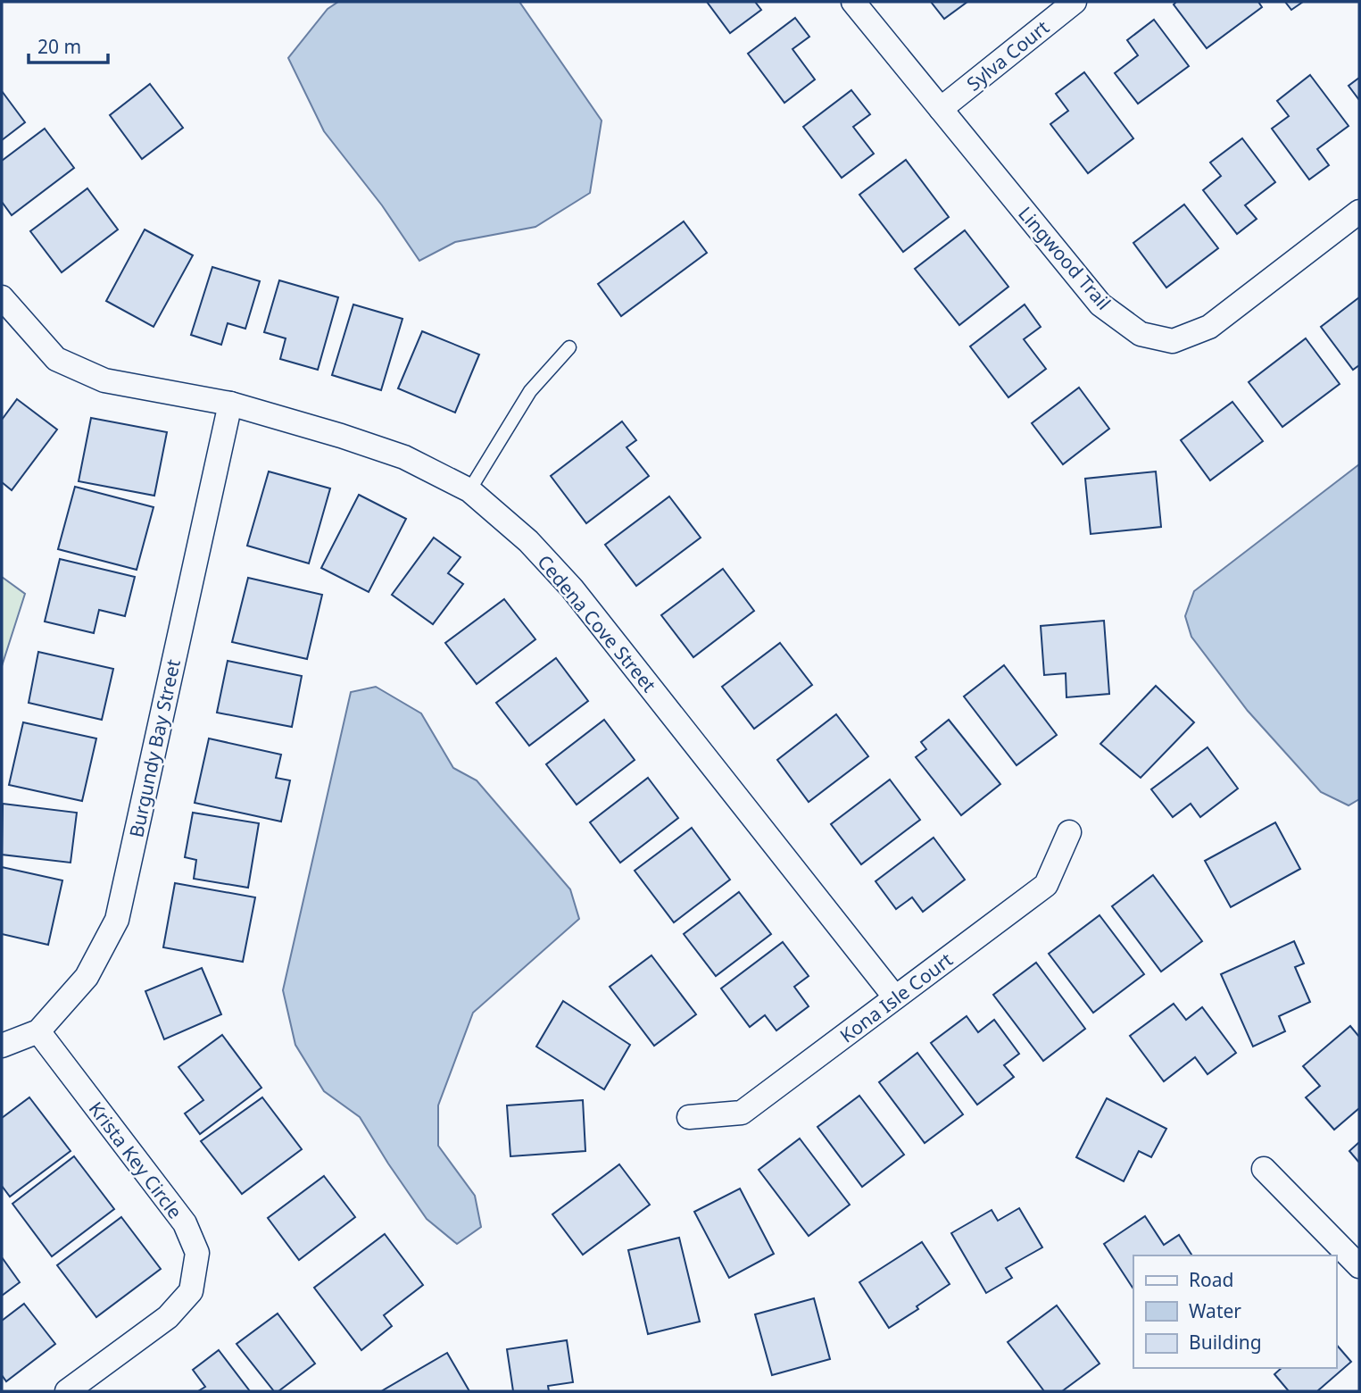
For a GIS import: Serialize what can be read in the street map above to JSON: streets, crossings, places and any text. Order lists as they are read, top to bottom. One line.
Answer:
{"streets":{"street":["Sylva Court","Lingwood Trail","Cedena Cove Street","Burgundy Bay Street","Kona Isle Court","Krista Key Circle"]},"crossings":[["Sylva Court","Lingwood Trail"],["Cedena Cove Street","Burgundy Bay Street"],["Cedena Cove Street","Kona Isle Court"],["Burgundy Bay Street","Krista Key Circle"]],"legend":["Road","Water","Building"],"scale_bar":"20 m"}
